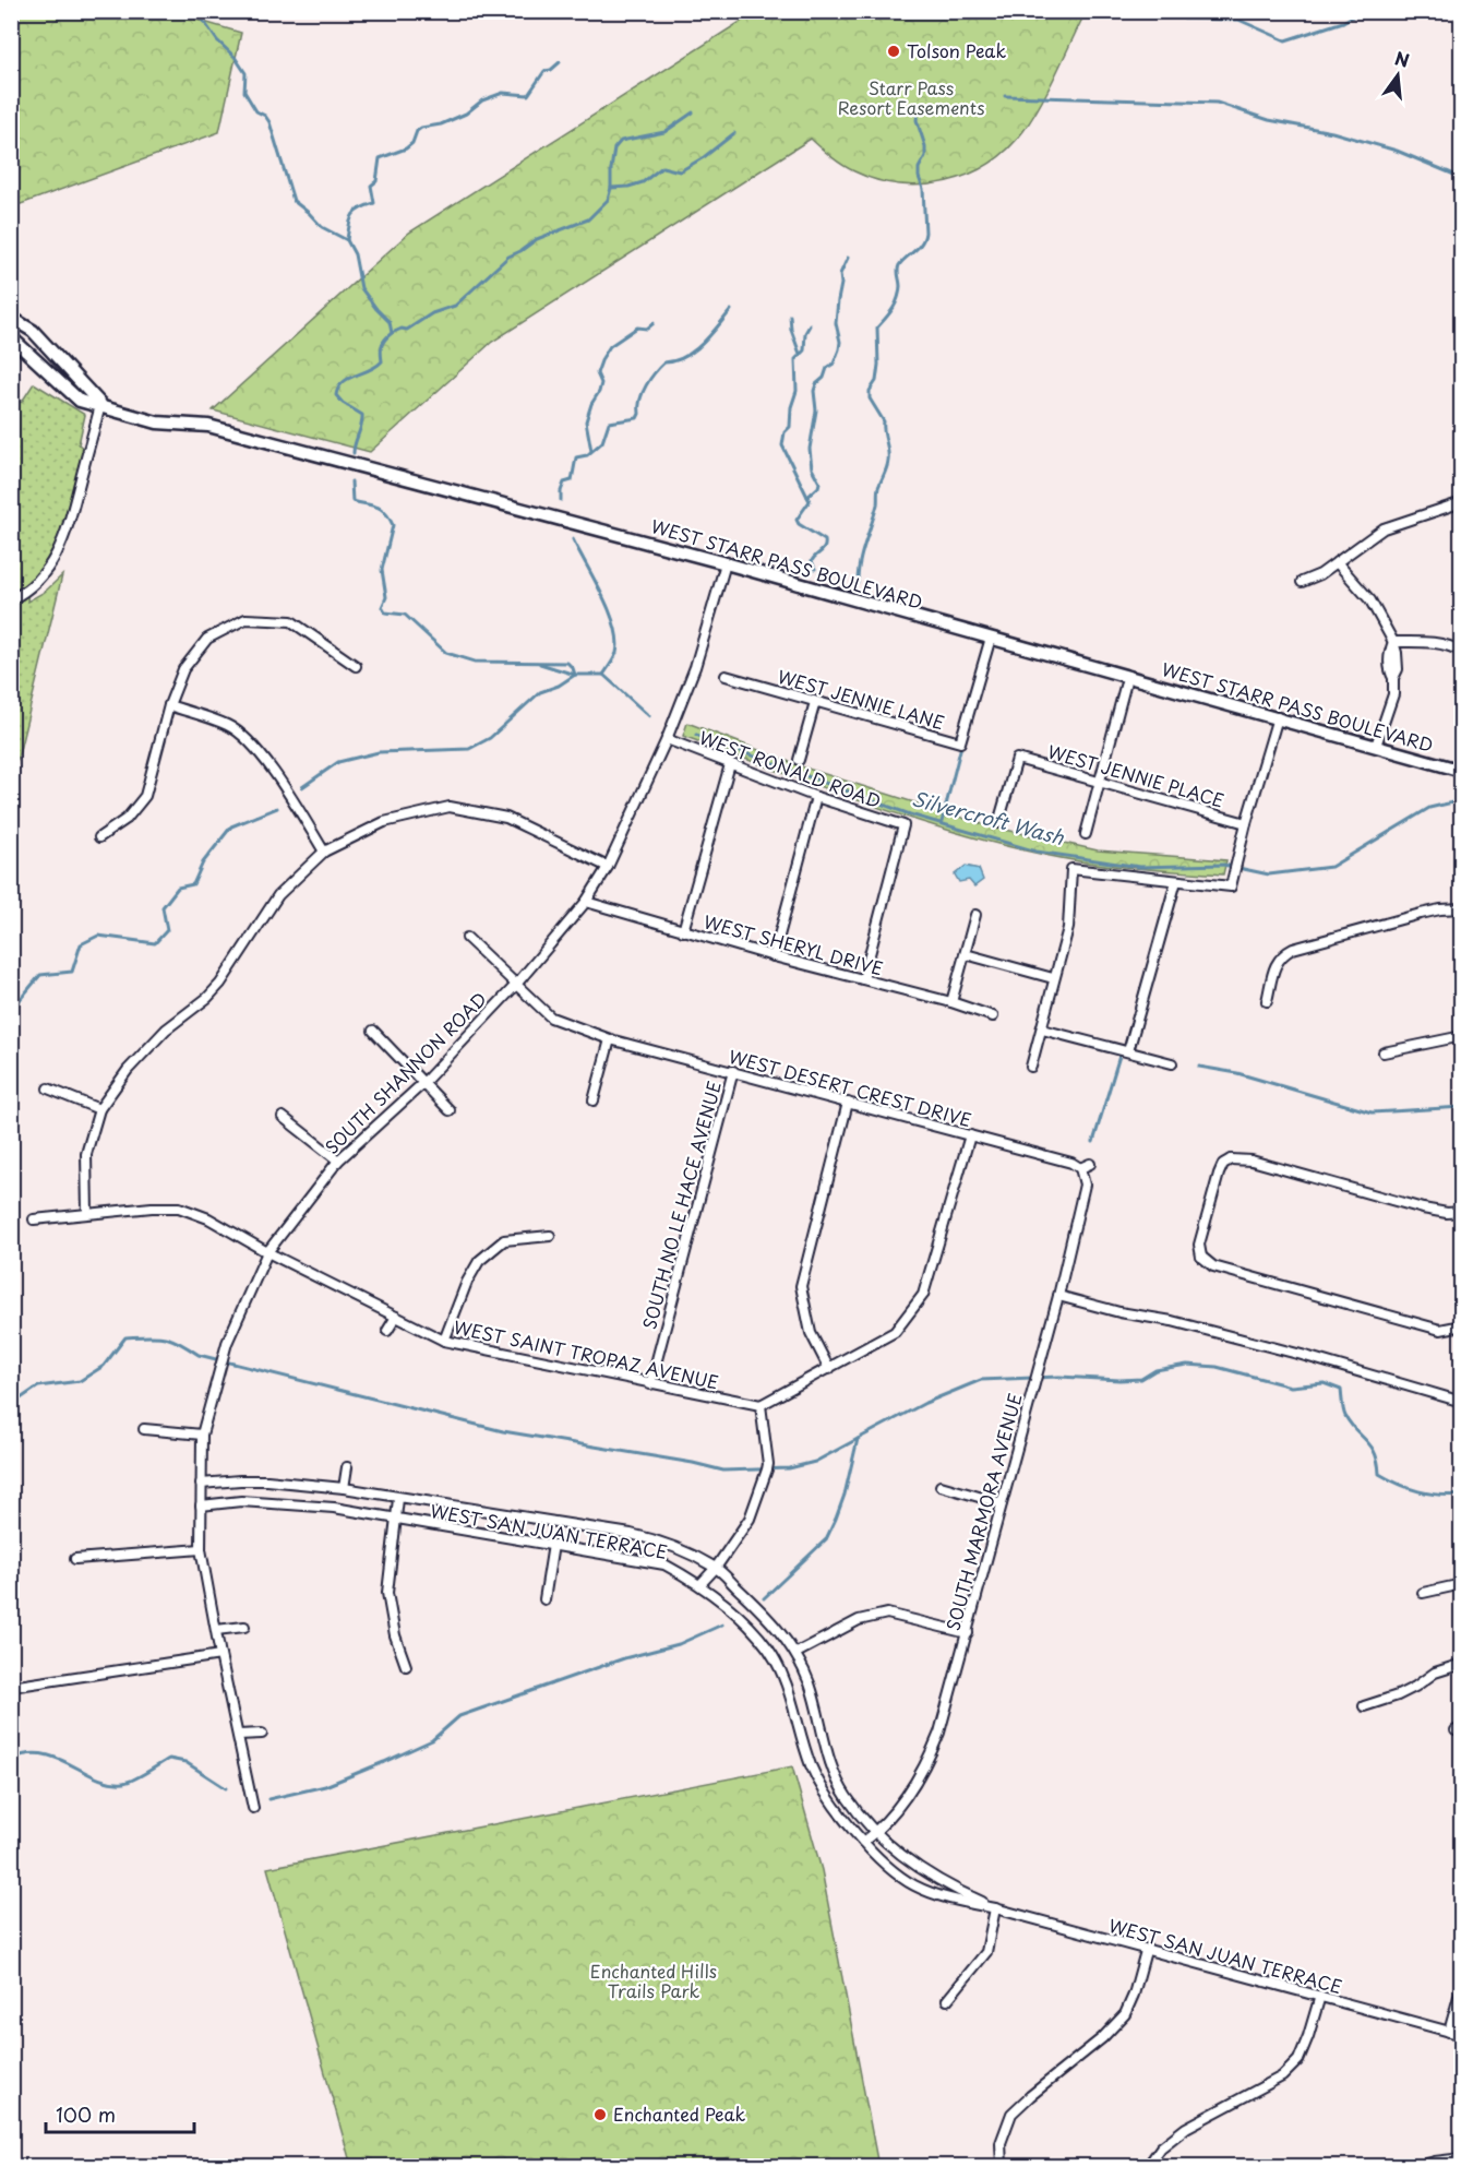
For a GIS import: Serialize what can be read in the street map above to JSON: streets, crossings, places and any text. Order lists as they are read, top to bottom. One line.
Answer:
{"streets":{"street":["WEST STARR PASS BOULEVARD","WEST JENNIE LANE","WEST RONALD ROAD","WEST JENNIE PLACE","WEST SHERYL DRIVE","SOUTH SHANNON ROAD","WEST DESERT CREST DRIVE","SOUTH NO LE HACE AVENUE","WEST SAINT TROPAZ AVENUE","SOUTH MARMORA AVENUE","WEST SAN JUAN TERRACE"]},"crossings":[["WEST STARR PASS BOULEVARD","WEST JENNIE LANE"],["WEST STARR PASS BOULEVARD","SOUTH SHANNON ROAD"],["WEST RONALD ROAD","WEST SHERYL DRIVE"],["WEST RONALD ROAD","SOUTH SHANNON ROAD"],["WEST SHERYL DRIVE","SOUTH SHANNON ROAD"],["SOUTH SHANNON ROAD","WEST DESERT CREST DRIVE"],["SOUTH SHANNON ROAD","WEST SAINT TROPAZ AVENUE"],["SOUTH SHANNON ROAD","WEST SAN JUAN TERRACE"],["WEST DESERT CREST DRIVE","SOUTH NO LE HACE AVENUE"],["WEST DESERT CREST DRIVE","SOUTH MARMORA AVENUE"],["SOUTH NO LE HACE AVENUE","WEST SAINT TROPAZ AVENUE"],["SOUTH MARMORA AVENUE","WEST SAN JUAN TERRACE"]],"water":["Silvercroft Wash"],"parks":["Starr Pass Resort Easements","Enchanted Hills Trails Park"],"places":["Tolson Peak","Enchanted Peak"],"scale_bar":"100 m","north":"top"}
